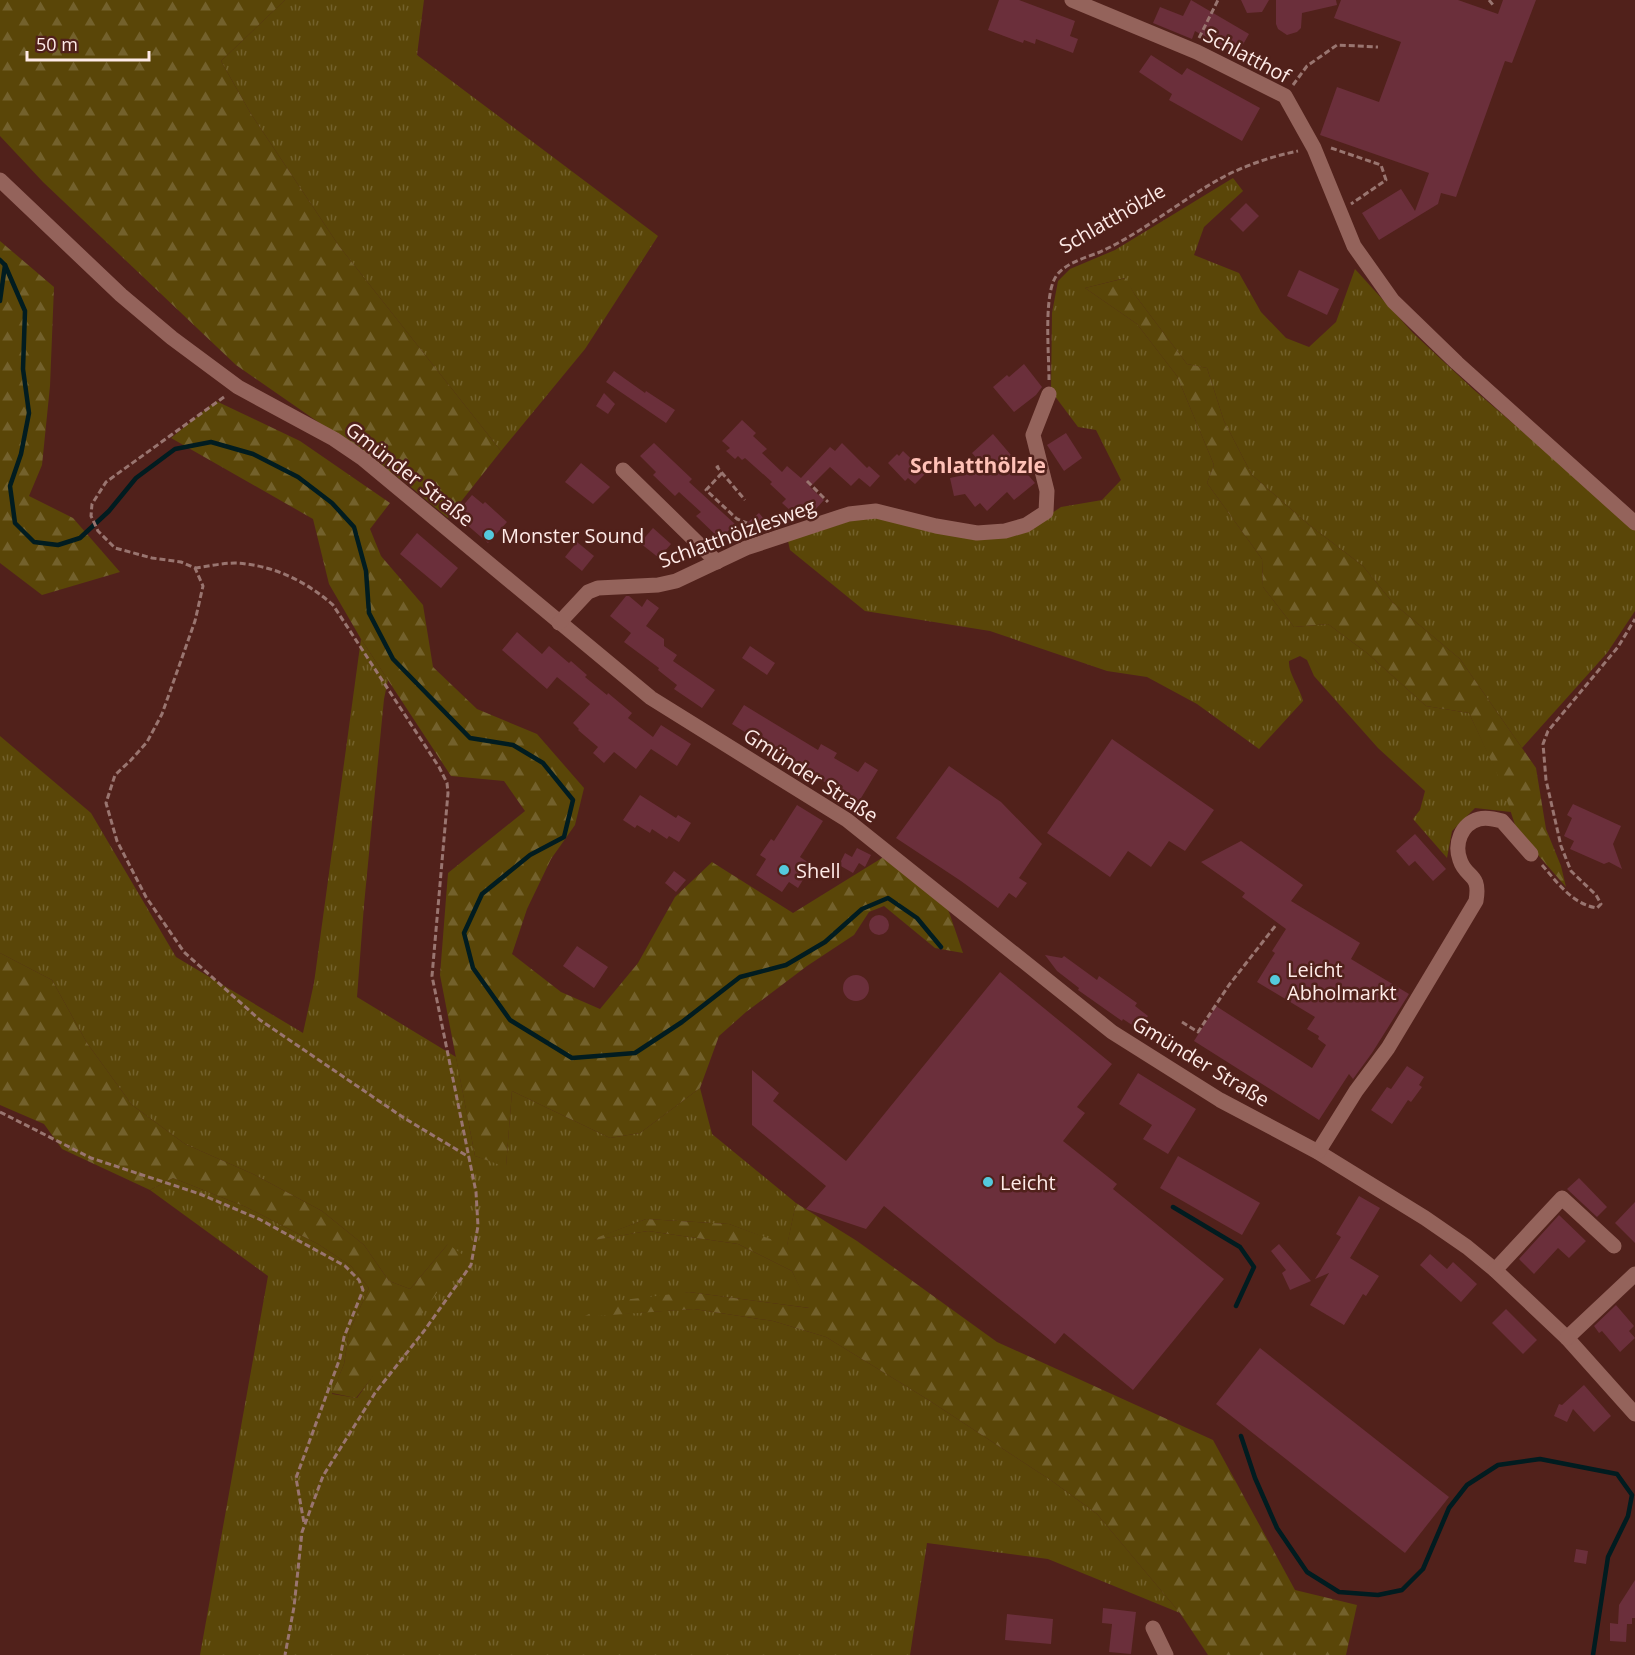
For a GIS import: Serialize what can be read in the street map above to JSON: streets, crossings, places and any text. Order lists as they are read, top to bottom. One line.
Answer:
{"streets":{"street":["Schlatthof","Gmünder Straße","Schlatthölzlesweg"],"path":["Schlatthölzle"]},"crossings":[["Schlatthof","Schlatthölzle"],["Schlatthölzle","Schlatthölzlesweg"],["Gmünder Straße","Schlatthölzlesweg"]],"districts":["Schlatthölzle"],"places":["Monster Sound","Shell","Leicht Abholmarkt","Leicht"],"scale_bar":"50 m"}
